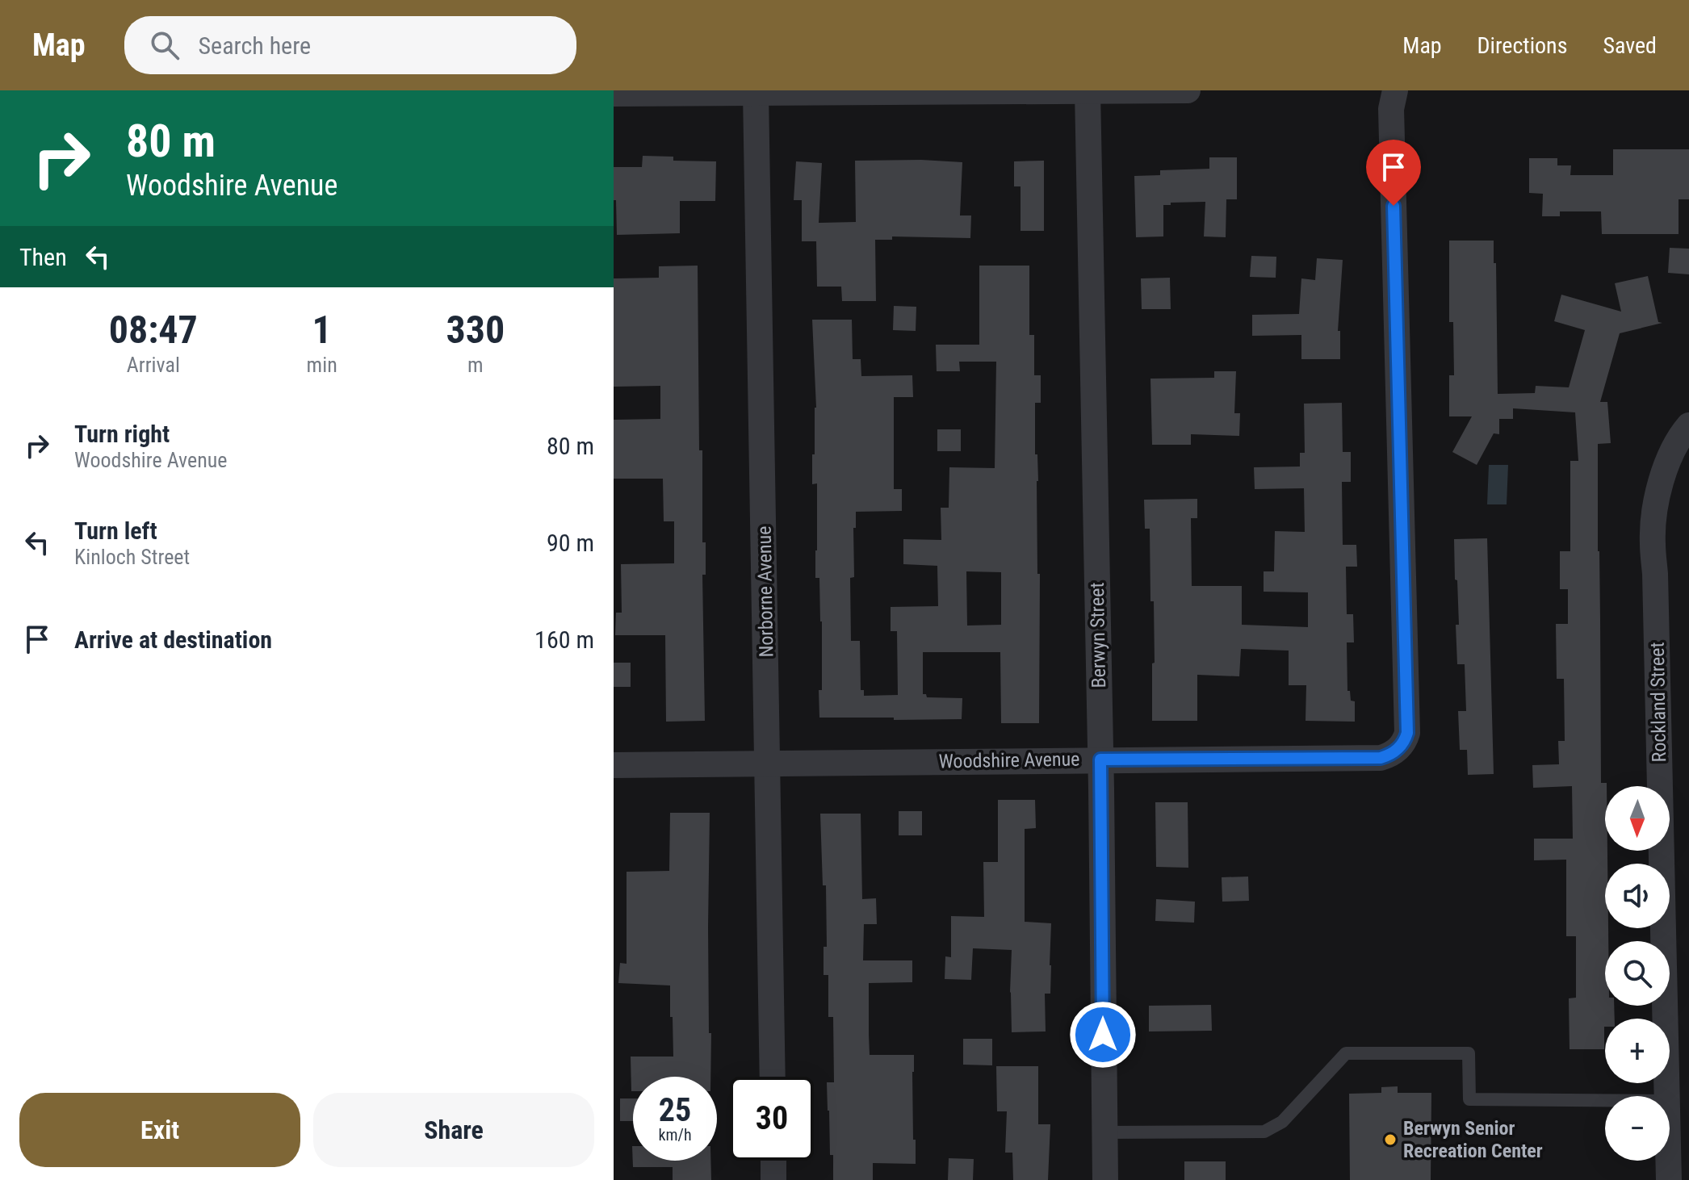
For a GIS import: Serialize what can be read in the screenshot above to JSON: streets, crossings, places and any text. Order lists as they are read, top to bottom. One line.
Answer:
{"streets":{"street":["Norborne Avenue","Berwyn Street","Rockland Street","Woodshire Avenue"]},"crossings":[["Norborne Avenue","Woodshire Avenue"],["Berwyn Street","Woodshire Avenue"]],"places":["Berwyn Senior Recreation Center"],"north":"bottom","page":{"header":"Map","search":"Search here","nav":["Map","Directions","Saved"],"turn":["80 m","Woodshire Avenue"],"then":"Then","eta":["08:47","Arrival","1","min","330","m"],"list":[{"name":"Turn right","note":"Woodshire Avenue","value":"80 m"},{"name":"Turn left","note":"Kinloch Street","value":"90 m"},{"name":"Arrive at destination","value":"160 m"}],"map_buttons":["+","−"],"speed":"25 km/h","limit":"30","buttons":["Exit","Share"]}}
